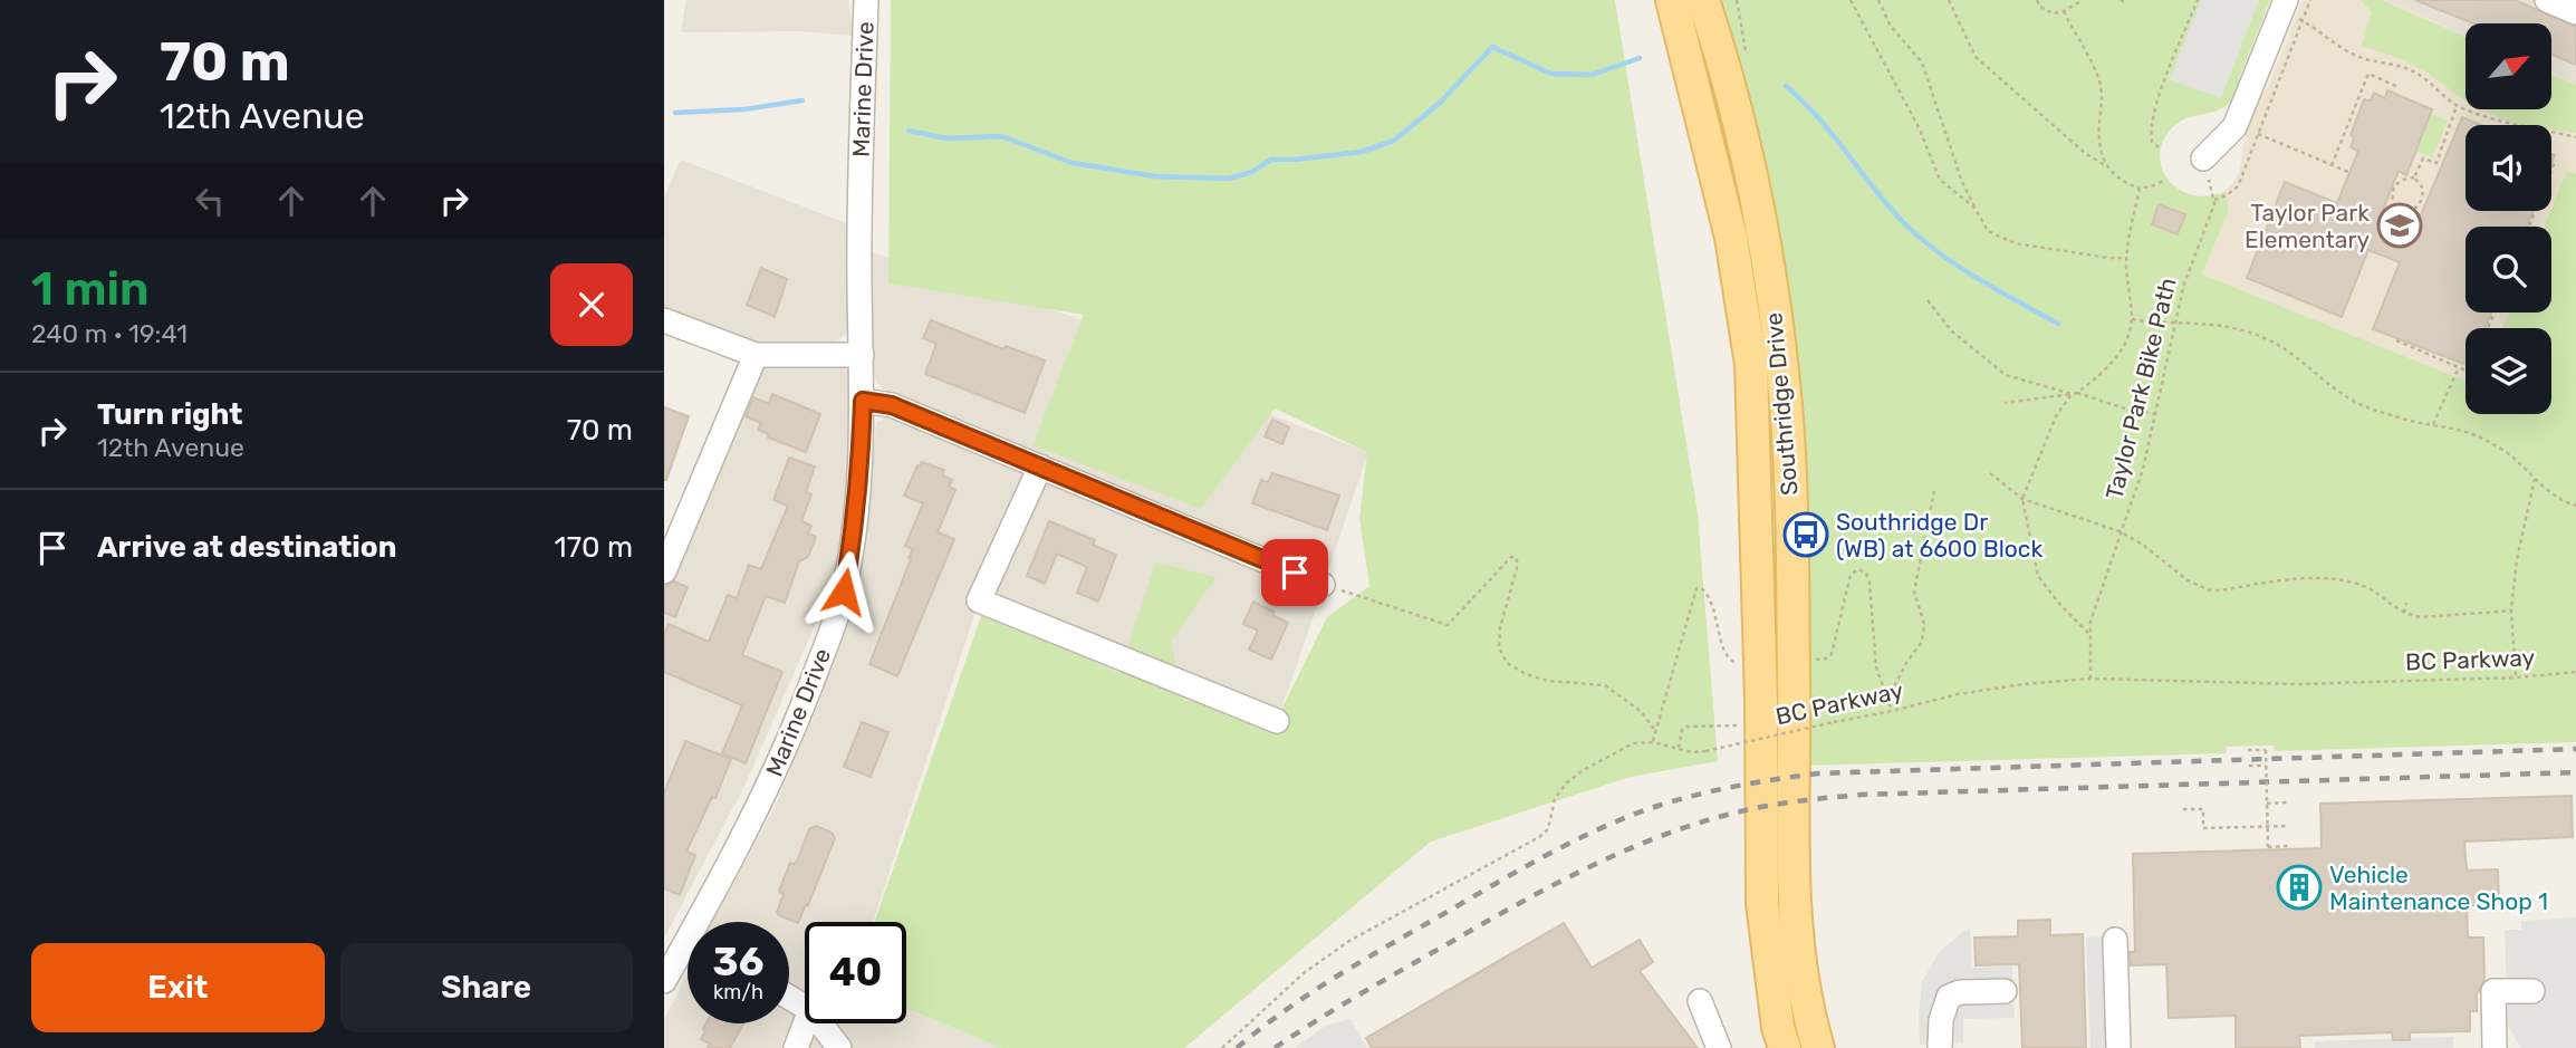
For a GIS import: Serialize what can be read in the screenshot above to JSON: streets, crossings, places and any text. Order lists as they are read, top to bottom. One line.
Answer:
{"streets":{"main road":["Southridge Drive"],"street":["Marine Drive"],"path":["Taylor Park Bike Path","BC Parkway"]},"crossings":[["Taylor Park Bike Path","BC Parkway"]],"places":{"school or university":["Taylor Park Elementary"],"bus stop":["Southridge Dr (WB) at 6600 Block"],"building":["Vehicle Maintenance Shop 1"]},"north":"top right","page":{"turn":["70 m","12th Avenue"],"heading":["1 min","240 m · 19:41"],"list":[{"name":"Turn right","note":"12th Avenue","value":"70 m"},{"name":"Arrive at destination","value":"170 m"}],"speed":"36 km/h","limit":"40","buttons":["Exit","Share"]}}
